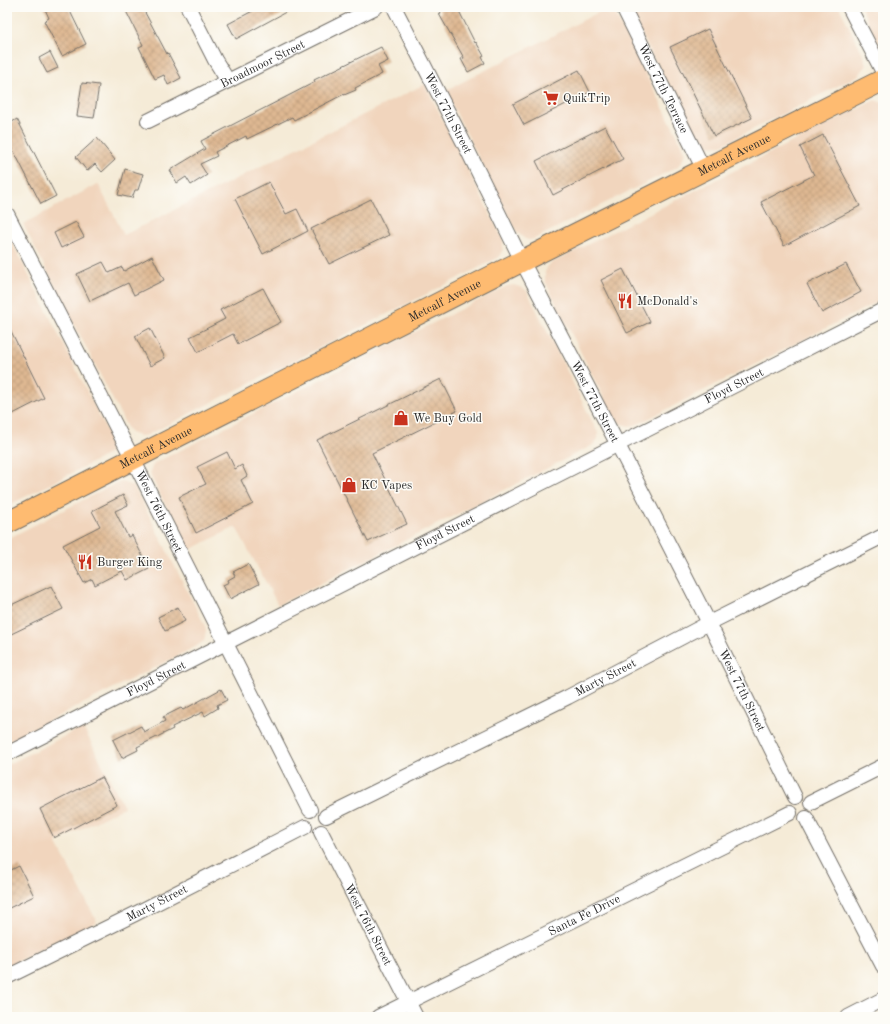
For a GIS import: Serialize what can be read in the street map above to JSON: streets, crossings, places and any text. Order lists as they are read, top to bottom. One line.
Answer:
{"streets":{"main road":["Metcalf Avenue"],"street":["Broadmoor Street","West 77th Terrace","West 77th Street","Floyd Street","West 76th Street","Marty Street","Santa Fe Drive"]},"crossings":[["West 77th Terrace","Metcalf Avenue"],["West 77th Street","Metcalf Avenue"],["West 77th Street","Floyd Street"],["West 77th Street","Marty Street"],["West 77th Street","Santa Fe Drive"],["Metcalf Avenue","West 76th Street"],["Floyd Street","West 76th Street"],["West 76th Street","Marty Street"],["West 76th Street","Santa Fe Drive"]],"places":{"supermarket":["QuikTrip"],"restaurant":["McDonald's","Burger King"],"shop":["We Buy Gold","KC Vapes"]}}
